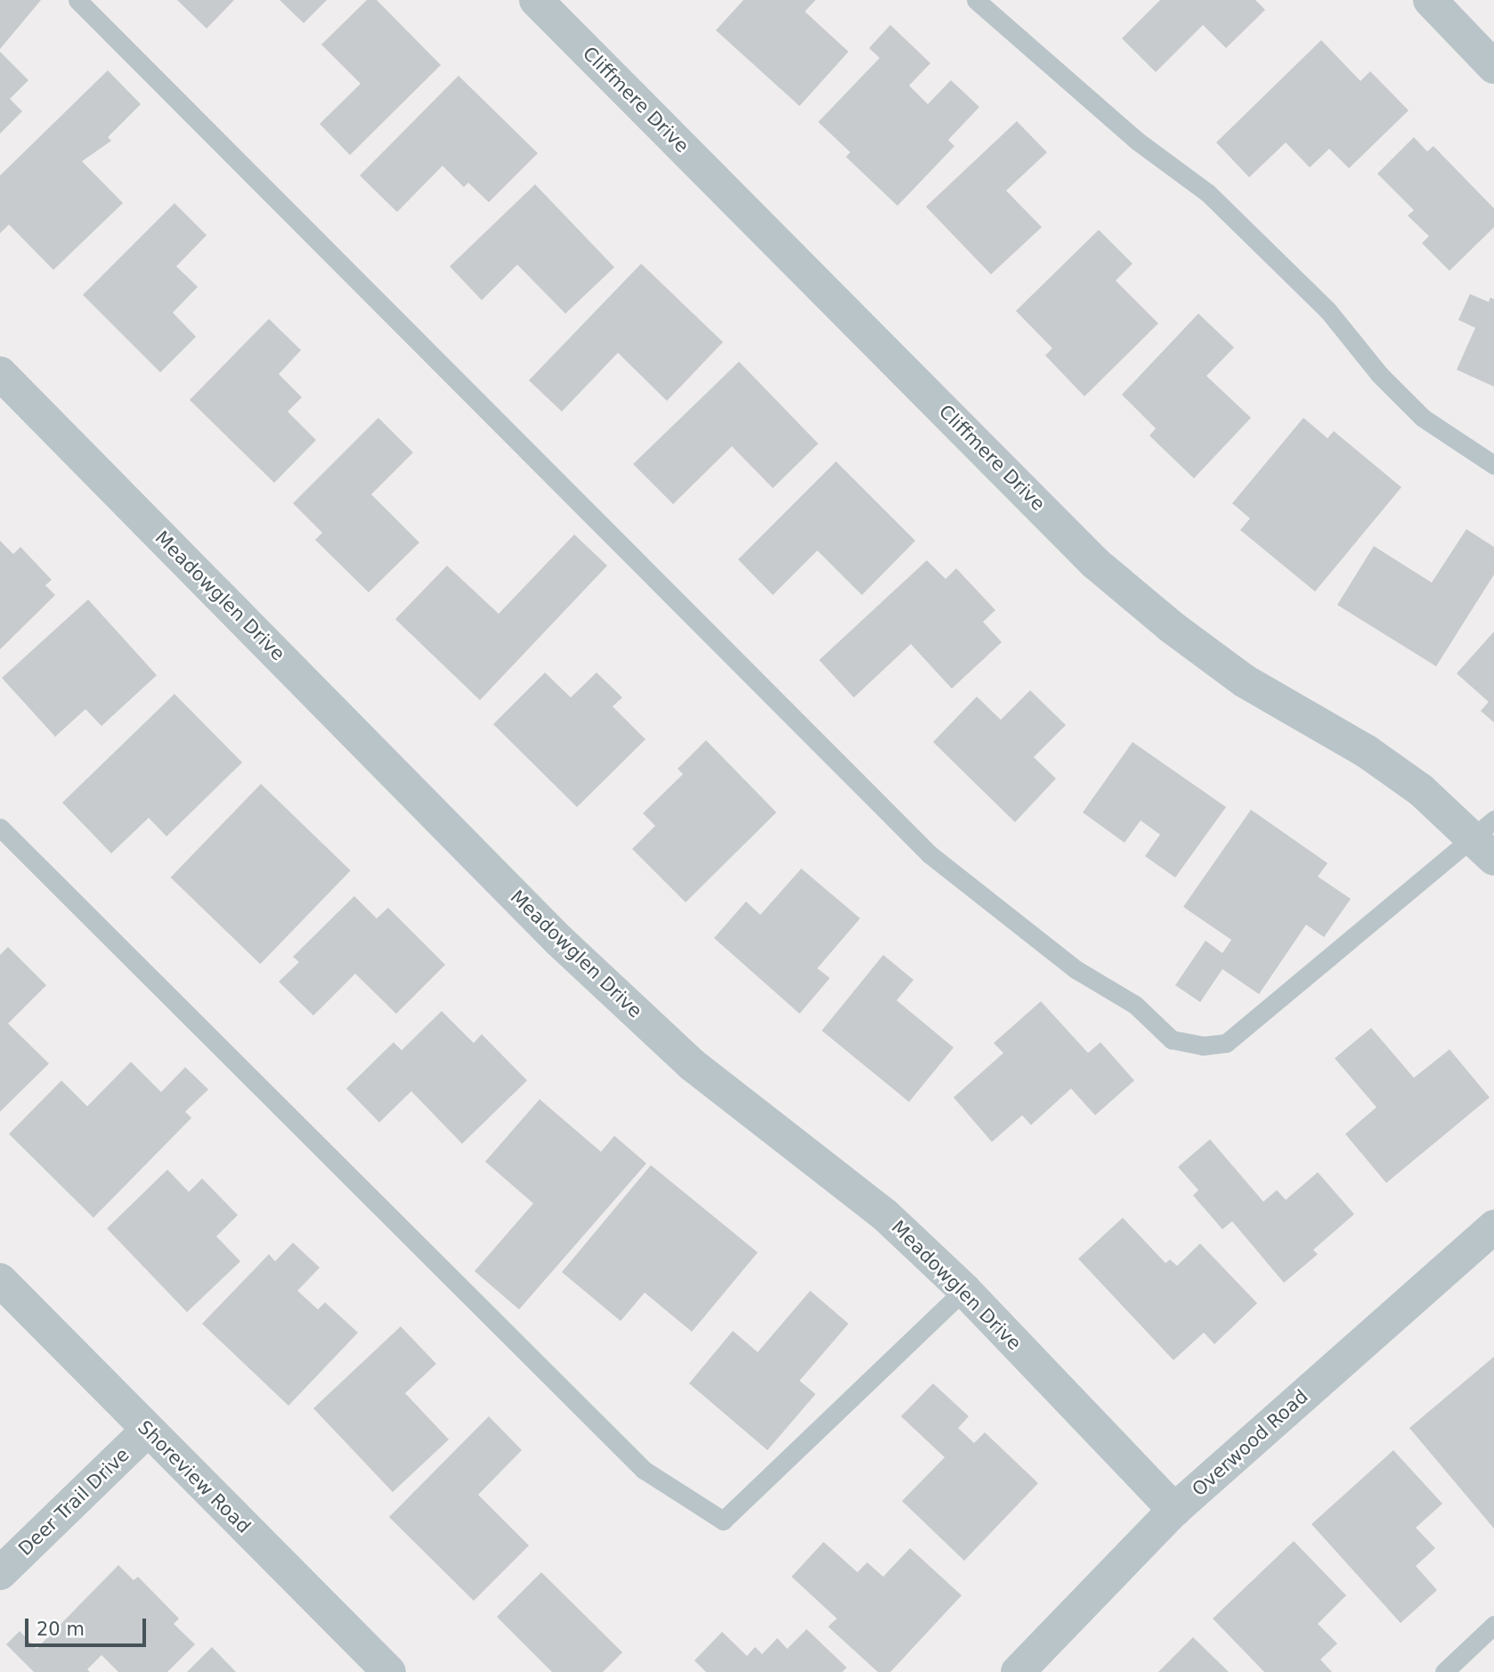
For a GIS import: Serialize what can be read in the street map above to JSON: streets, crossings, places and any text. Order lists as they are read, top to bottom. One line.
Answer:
{"streets":{"street":["Cliffmere Drive","Meadowglen Drive","Overwood Road","Shoreview Road","Deer Trail Drive"]},"crossings":[["Meadowglen Drive","Overwood Road"],["Shoreview Road","Deer Trail Drive"]],"scale_bar":"20 m"}
